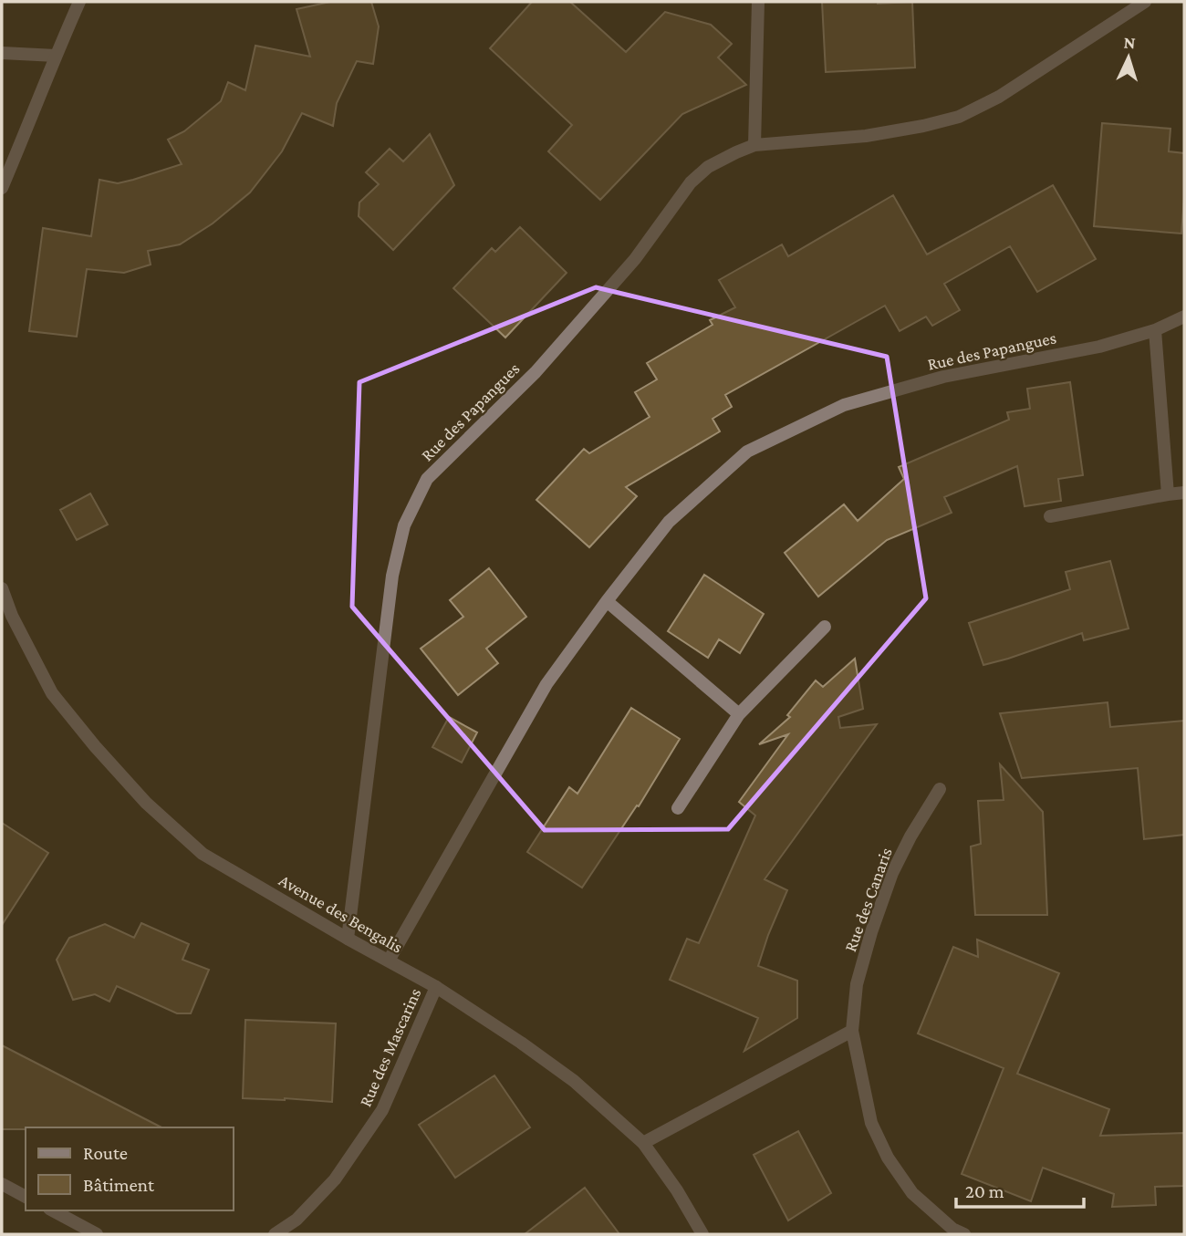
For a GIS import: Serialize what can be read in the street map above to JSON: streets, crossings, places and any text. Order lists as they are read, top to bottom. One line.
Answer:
{"streets":{"street":["Rue des Papangues","Rue des Canaris","Avenue des Bengalis","Rue des Mascarins"]},"crossings":[["Rue des Papangues","Avenue des Bengalis"],["Avenue des Bengalis","Rue des Mascarins"]],"legend":["Route","Bâtiment"],"scale_bar":"20 m","north":"top"}
